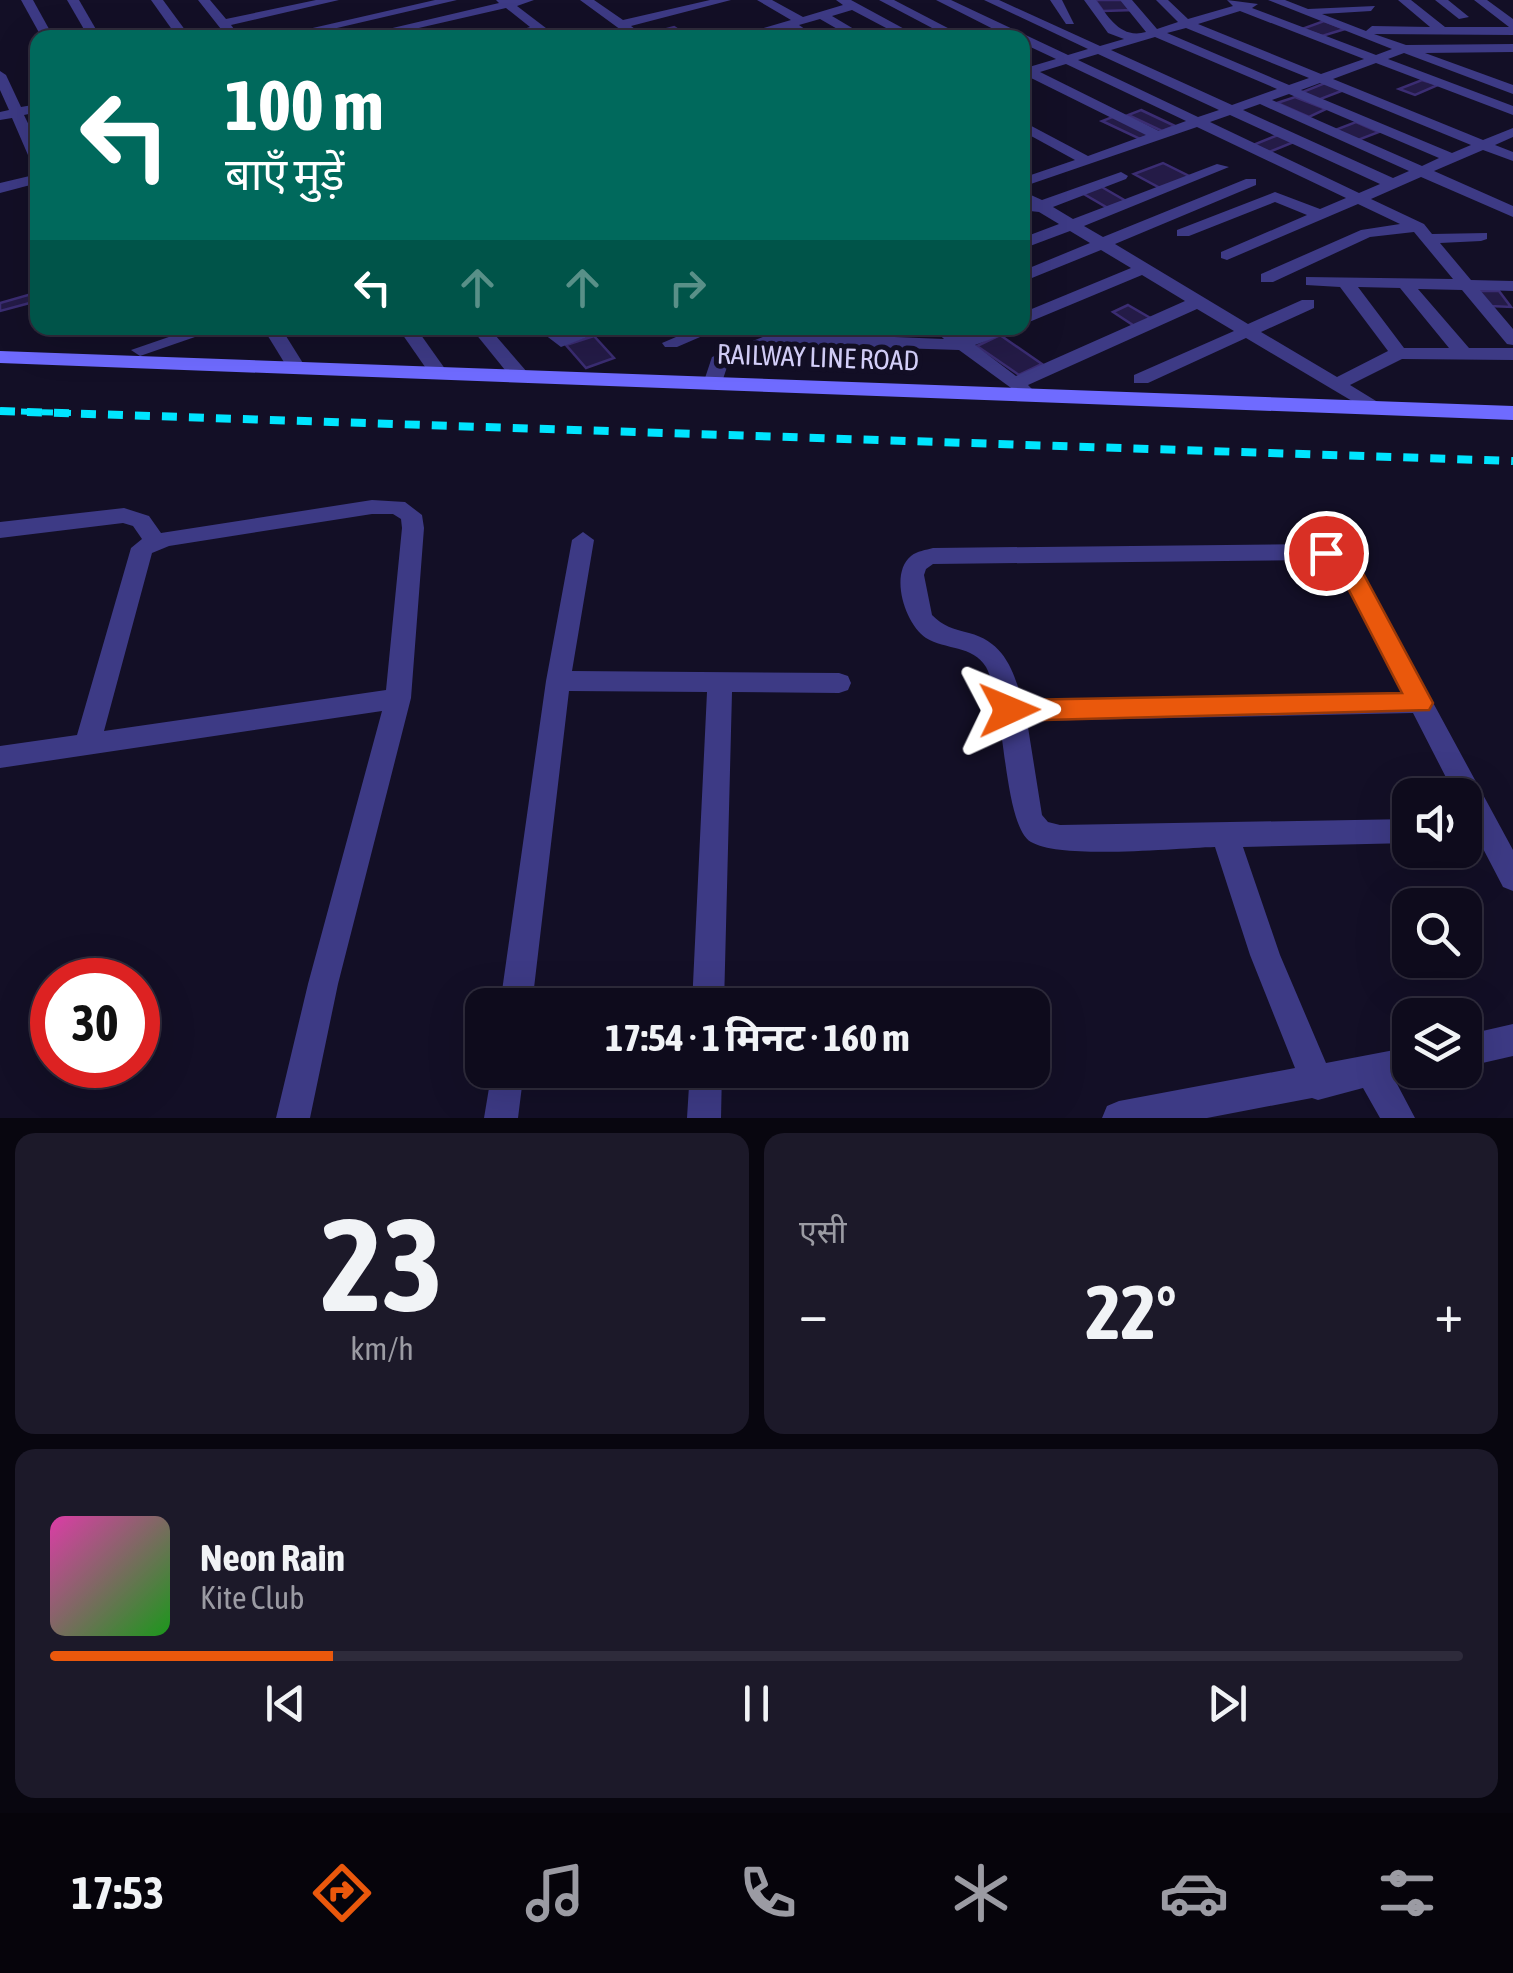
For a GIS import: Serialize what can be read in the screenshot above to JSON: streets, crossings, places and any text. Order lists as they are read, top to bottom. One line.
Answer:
{"streets":{"street":["RAILWAY LINE ROAD"]},"page":{"turn":["100 m","बाएँ मुड़ें"],"limit":"30","trip":"17:54 · 1 मिनट · 160 m","tile":[["23","km/h"],"एसी"],"heat":["−","22°","+"],"song":["Neon Rain","Kite Club"],"tabs":"17:53"}}
